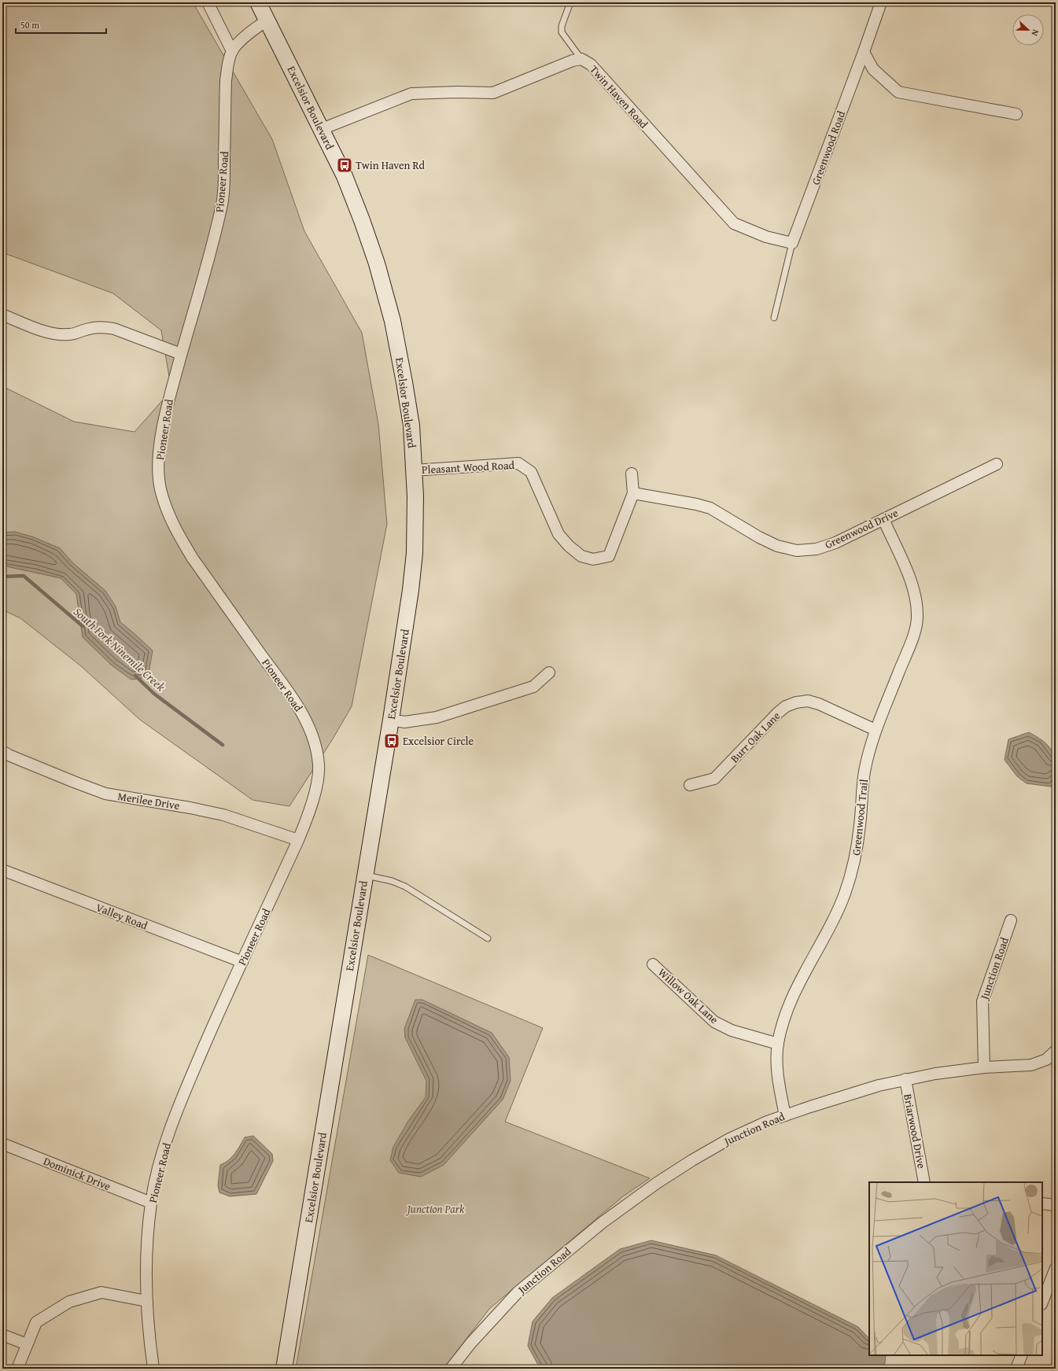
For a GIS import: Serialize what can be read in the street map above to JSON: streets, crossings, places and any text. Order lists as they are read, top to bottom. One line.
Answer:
{"streets":{"main road":["Excelsior Boulevard"],"street":["Twin Haven Road","Greenwood Road","Pioneer Road","Pleasant Wood Road","Greenwood Drive","Burr Oak Lane","Merilee Drive","Greenwood Trail","Valley Road","Junction Road","Willow Oak Lane","Briarwood Drive","Dominick Drive"]},"crossings":[["Twin Haven Road","Excelsior Boulevard"],["Twin Haven Road","Greenwood Road"],["Excelsior Boulevard","Pioneer Road"],["Excelsior Boulevard","Pleasant Wood Road"],["Pioneer Road","Merilee Drive"],["Pioneer Road","Valley Road"],["Pioneer Road","Dominick Drive"],["Pleasant Wood Road","Greenwood Drive"],["Greenwood Drive","Greenwood Trail"],["Burr Oak Lane","Greenwood Trail"],["Greenwood Trail","Junction Road"],["Greenwood Trail","Willow Oak Lane"],["Junction Road","Briarwood Drive"]],"water":["South Fork Ninemile Creek"],"parks":["Junction Park"],"places":{"bus stop":["Twin Haven Rd","Excelsior Circle"]},"scale_bar":"50 m","north":"right"}
